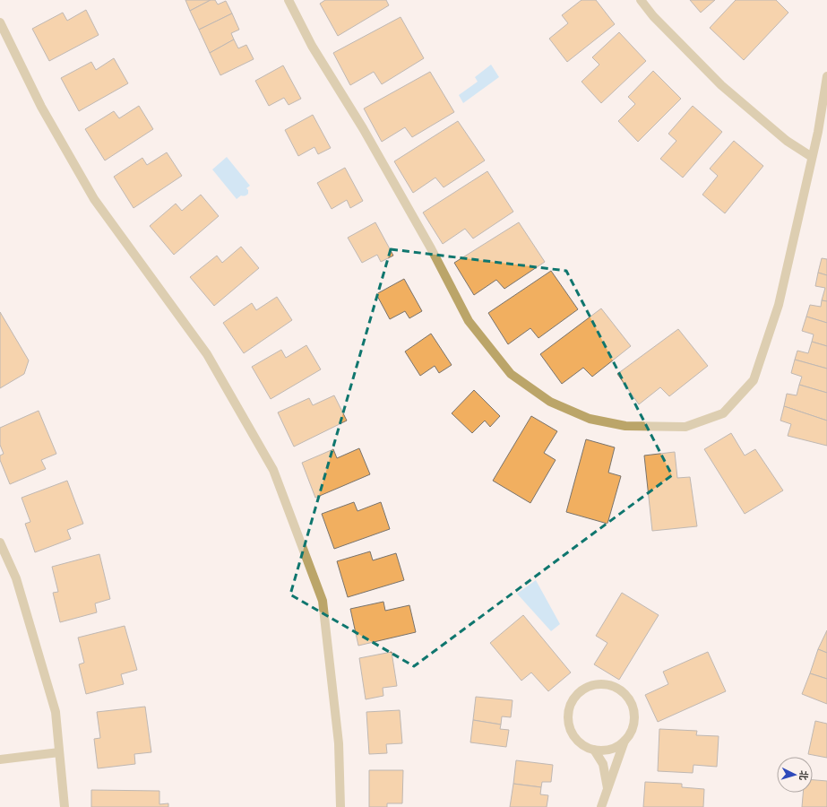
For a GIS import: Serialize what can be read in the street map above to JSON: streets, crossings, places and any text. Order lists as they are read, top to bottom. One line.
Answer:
{"north":"right"}
